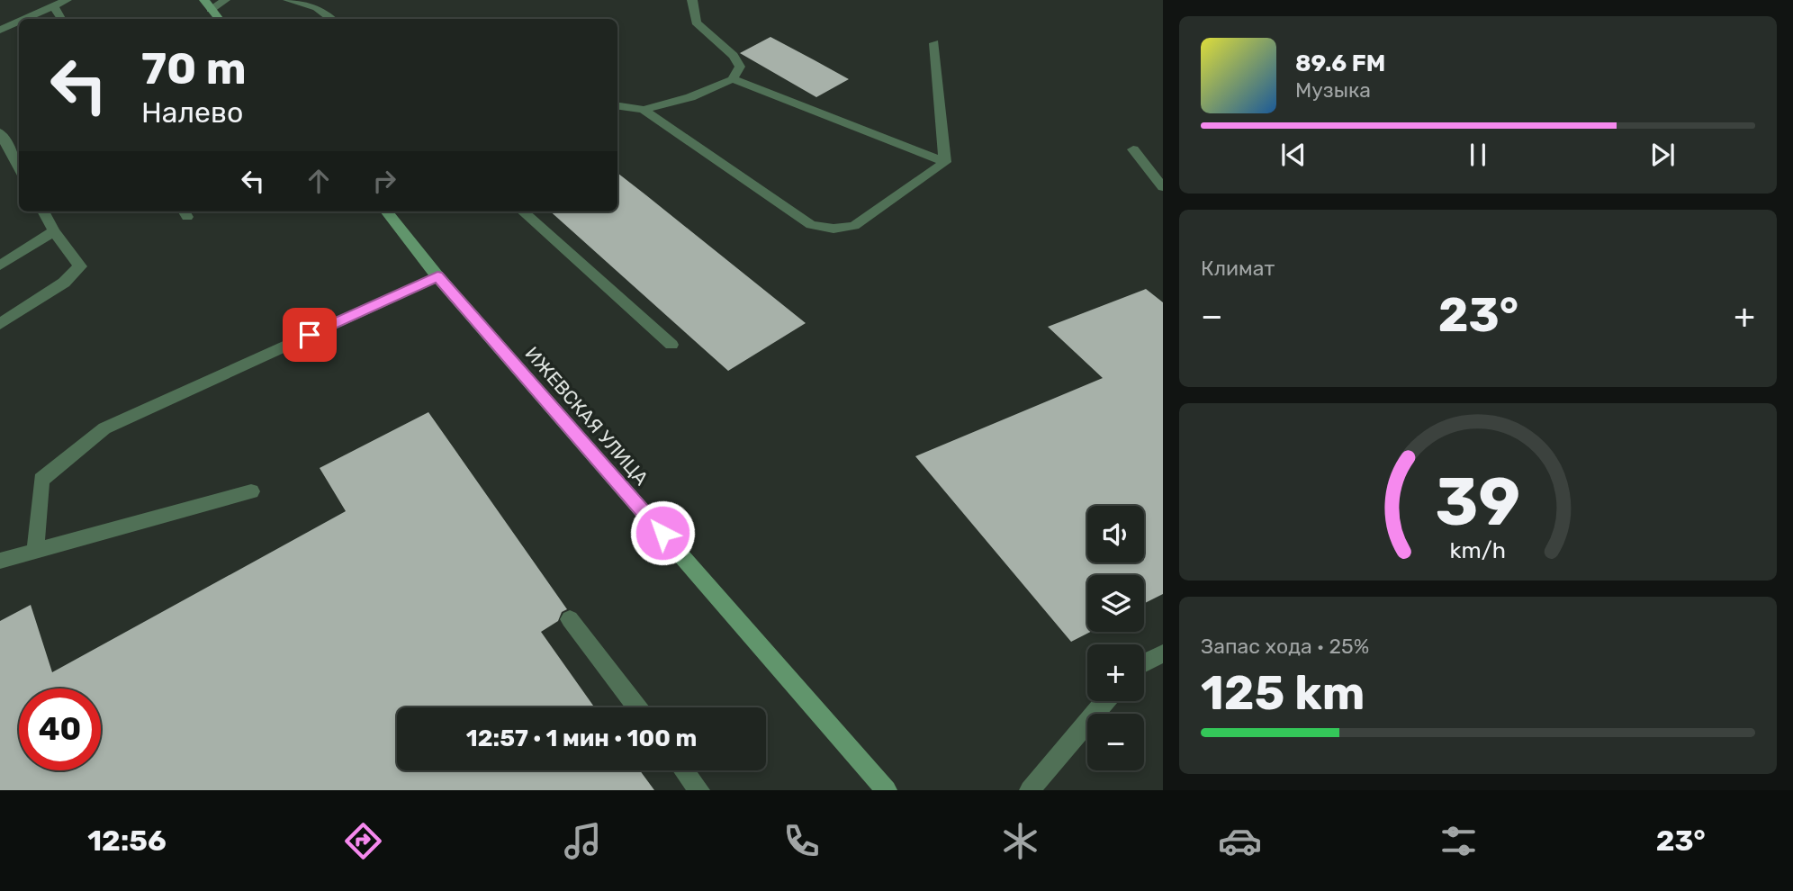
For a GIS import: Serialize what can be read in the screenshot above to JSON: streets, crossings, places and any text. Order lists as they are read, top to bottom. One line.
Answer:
{"streets":{"street":["ИЖЕВСКАЯ УЛИЦА"]},"page":{"turn":["70 m","Налево"],"song":["89.6 FM","Музыка"],"tile":["Климат",["Запас хода · 25%","125 km"]],"heat":["−","23°","+"],"map_buttons":["+","−"],"limit":"40","trip":"12:57 · 1 мин · 100 m","tabs":["12:56","23°"],"gauge":["39","km/h"]}}
